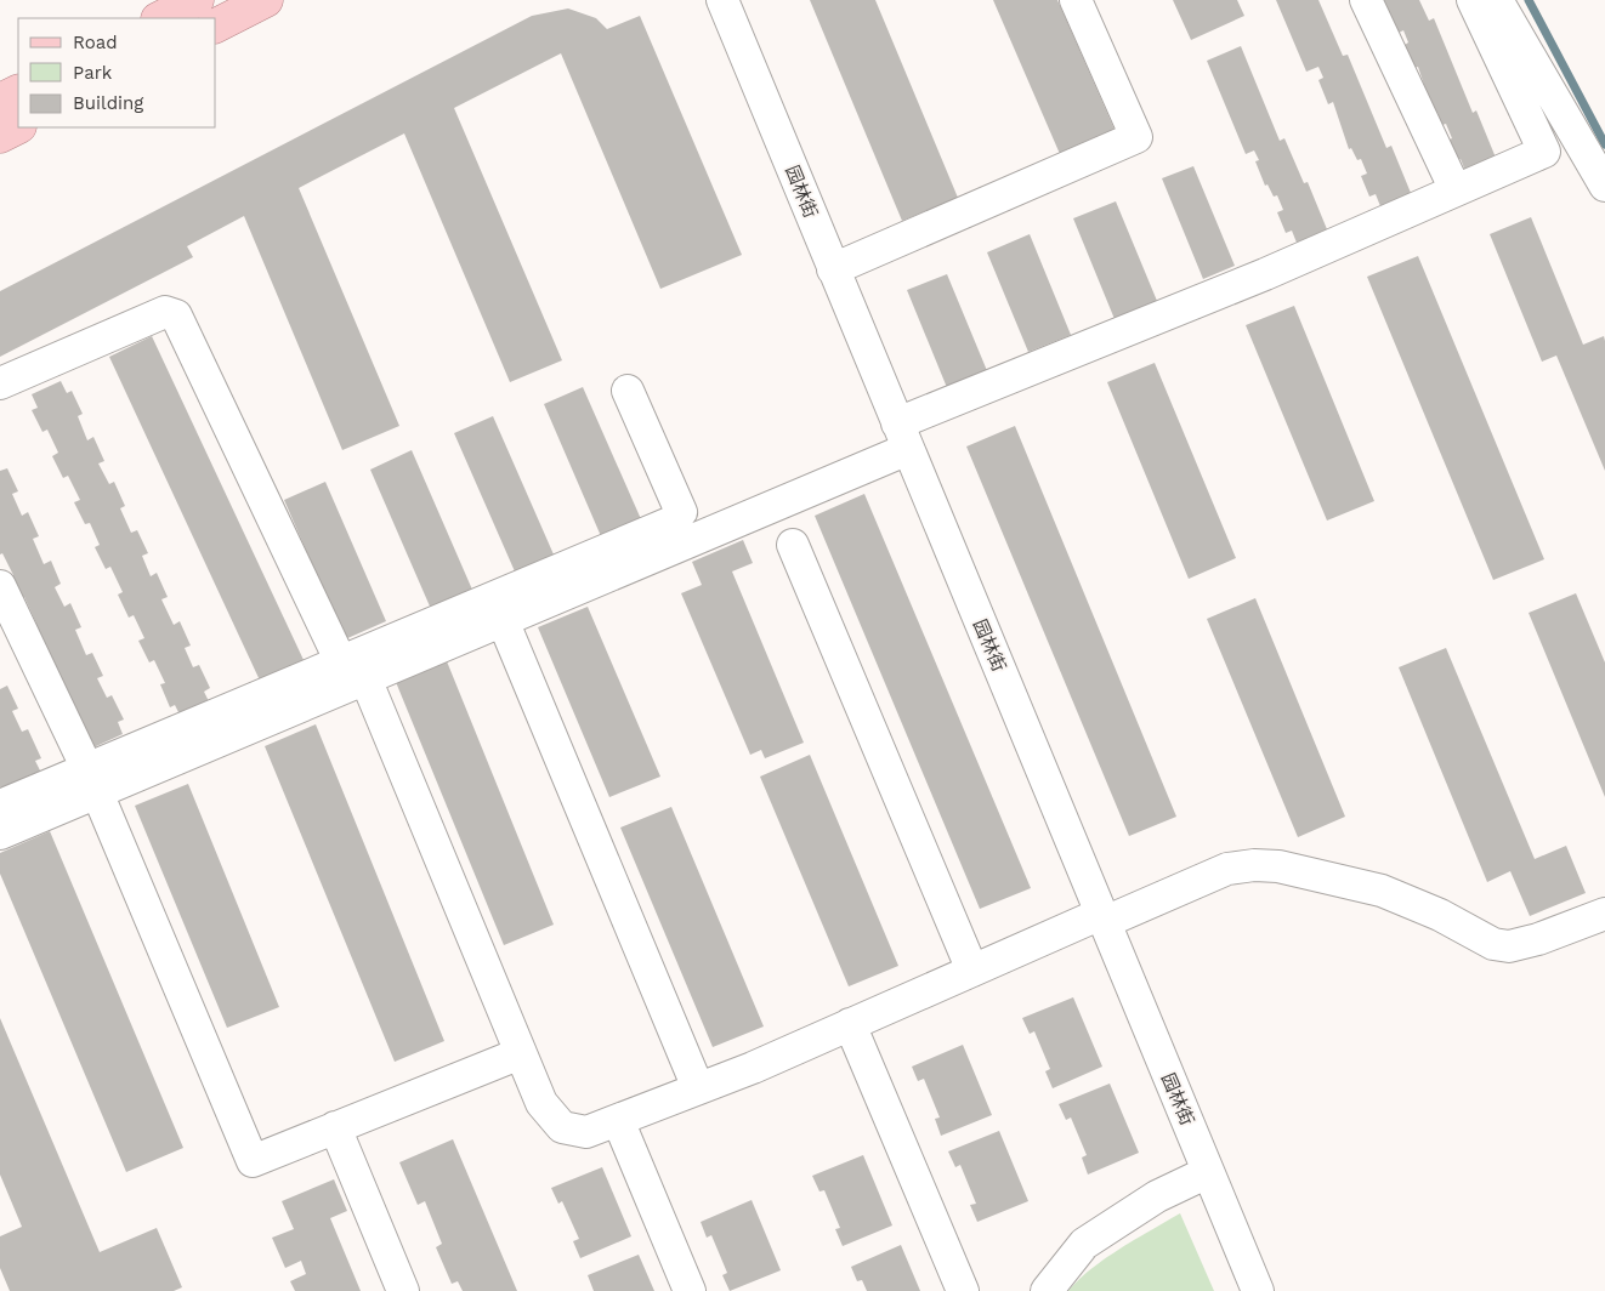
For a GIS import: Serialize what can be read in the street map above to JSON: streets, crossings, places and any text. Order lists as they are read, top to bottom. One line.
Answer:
{"streets":{"street":["园林街"]},"legend":["Road","Park","Building"]}
